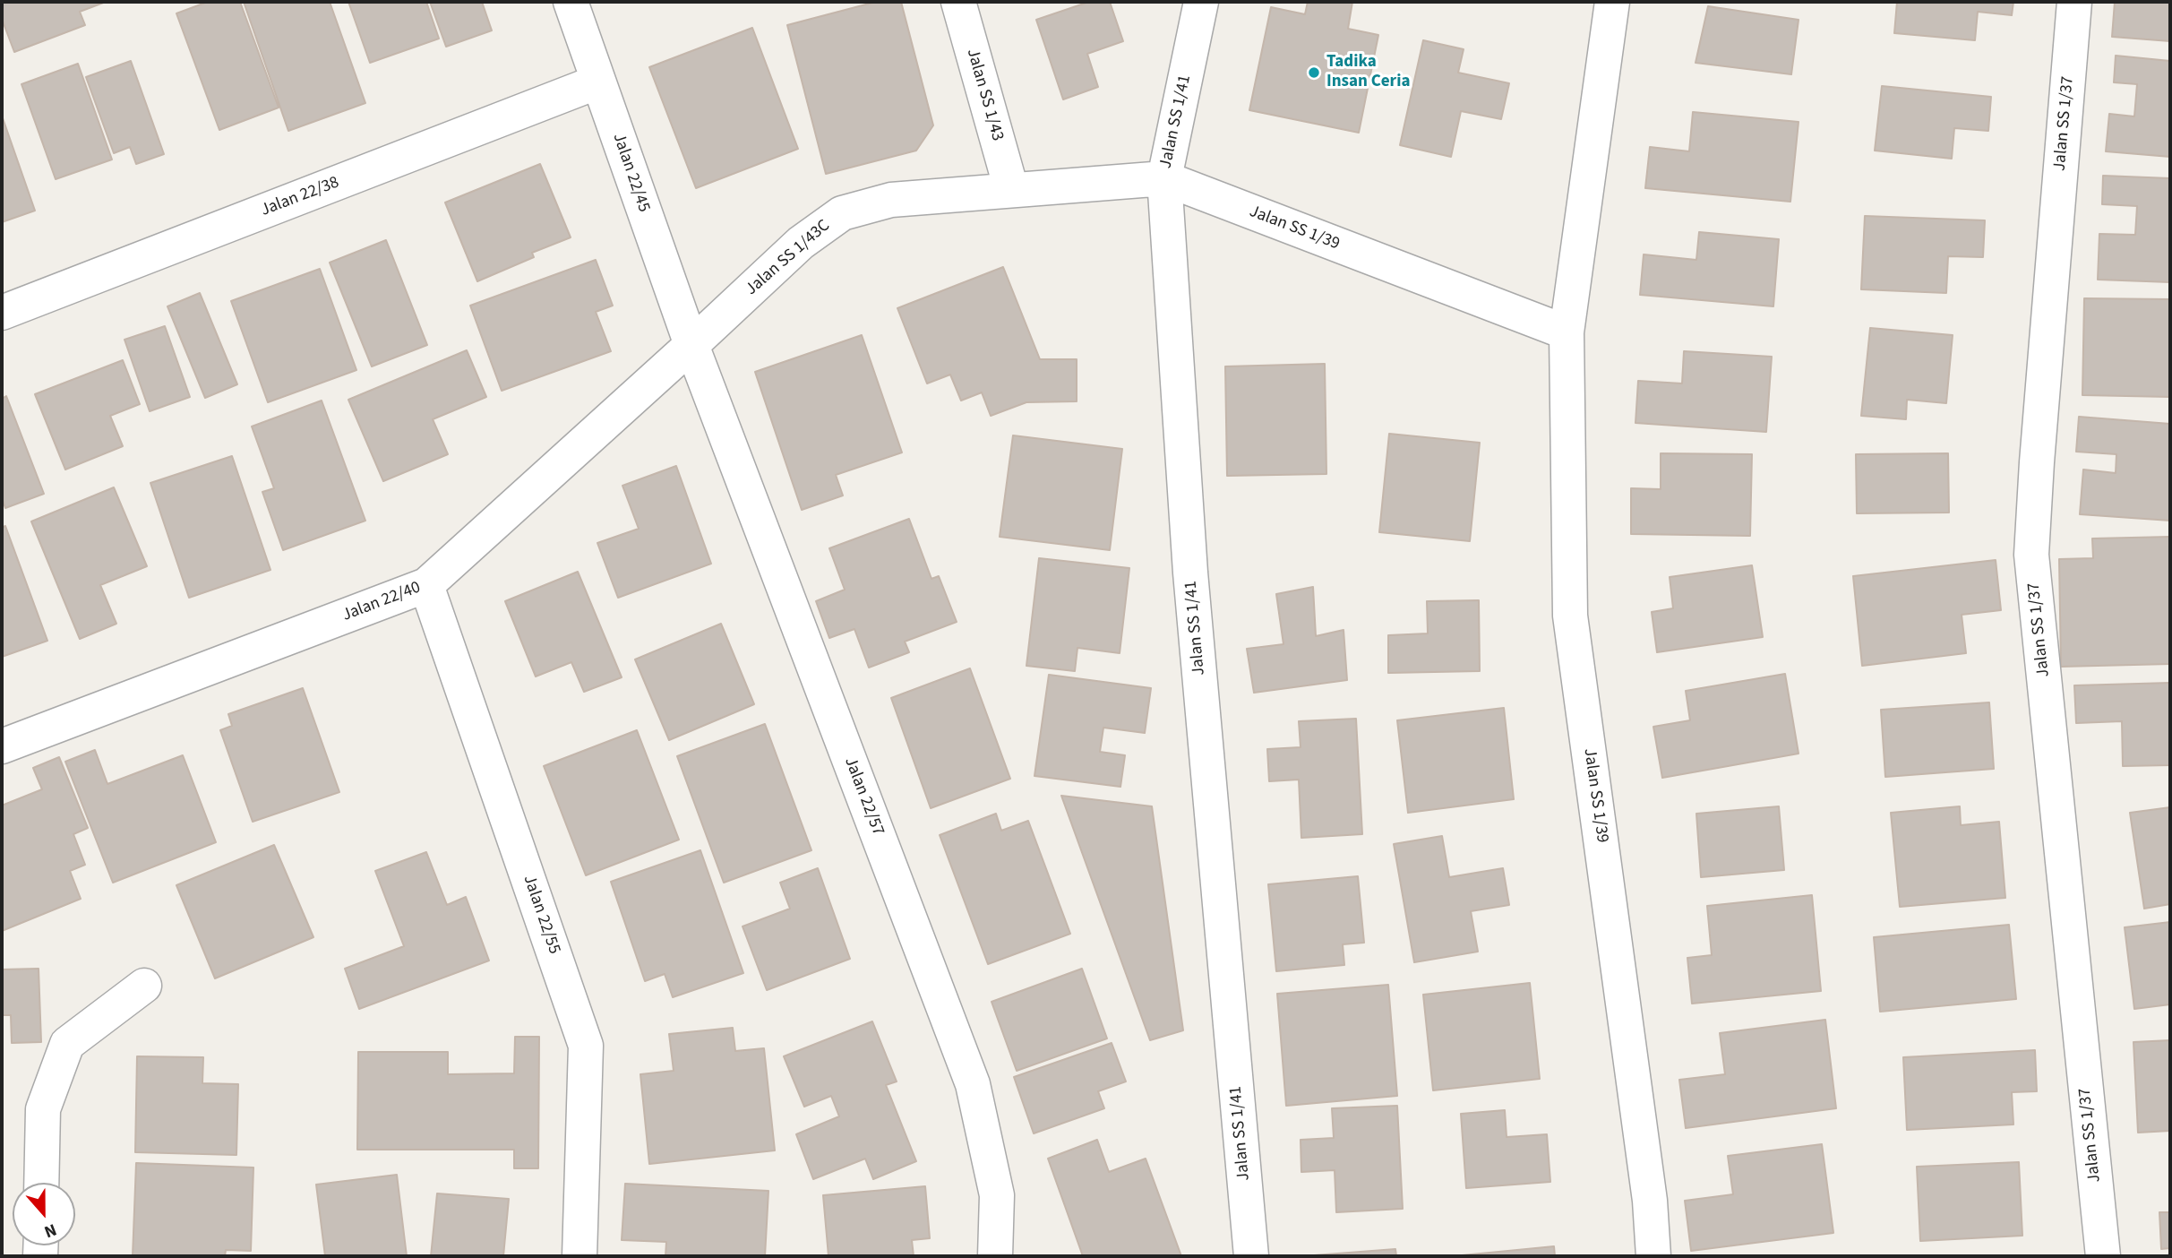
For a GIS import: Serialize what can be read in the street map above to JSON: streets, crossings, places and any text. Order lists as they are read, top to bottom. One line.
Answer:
{"streets":{"street":["Jalan SS 1/43","Jalan SS 1/41","Jalan SS 1/37","Jalan 22/45","Jalan 22/38","Jalan SS 1/39","Jalan SS 1/43C","Jalan 22/40","Jalan 22/57","Jalan 22/55"]},"crossings":[["Jalan SS 1/43","Jalan SS 1/39"],["Jalan SS 1/43","Jalan SS 1/43C"],["Jalan SS 1/41","Jalan SS 1/39"],["Jalan 22/45","Jalan 22/38"],["Jalan 22/45","Jalan SS 1/43C"],["Jalan 22/45","Jalan 22/40"],["Jalan 22/45","Jalan 22/57"],["Jalan SS 1/39","Jalan SS 1/43C"],["Jalan SS 1/43C","Jalan 22/40"],["Jalan SS 1/43C","Jalan 22/57"],["Jalan 22/40","Jalan 22/57"],["Jalan 22/40","Jalan 22/55"]],"places":["Tadika Insan Ceria"],"north":"bottom"}
